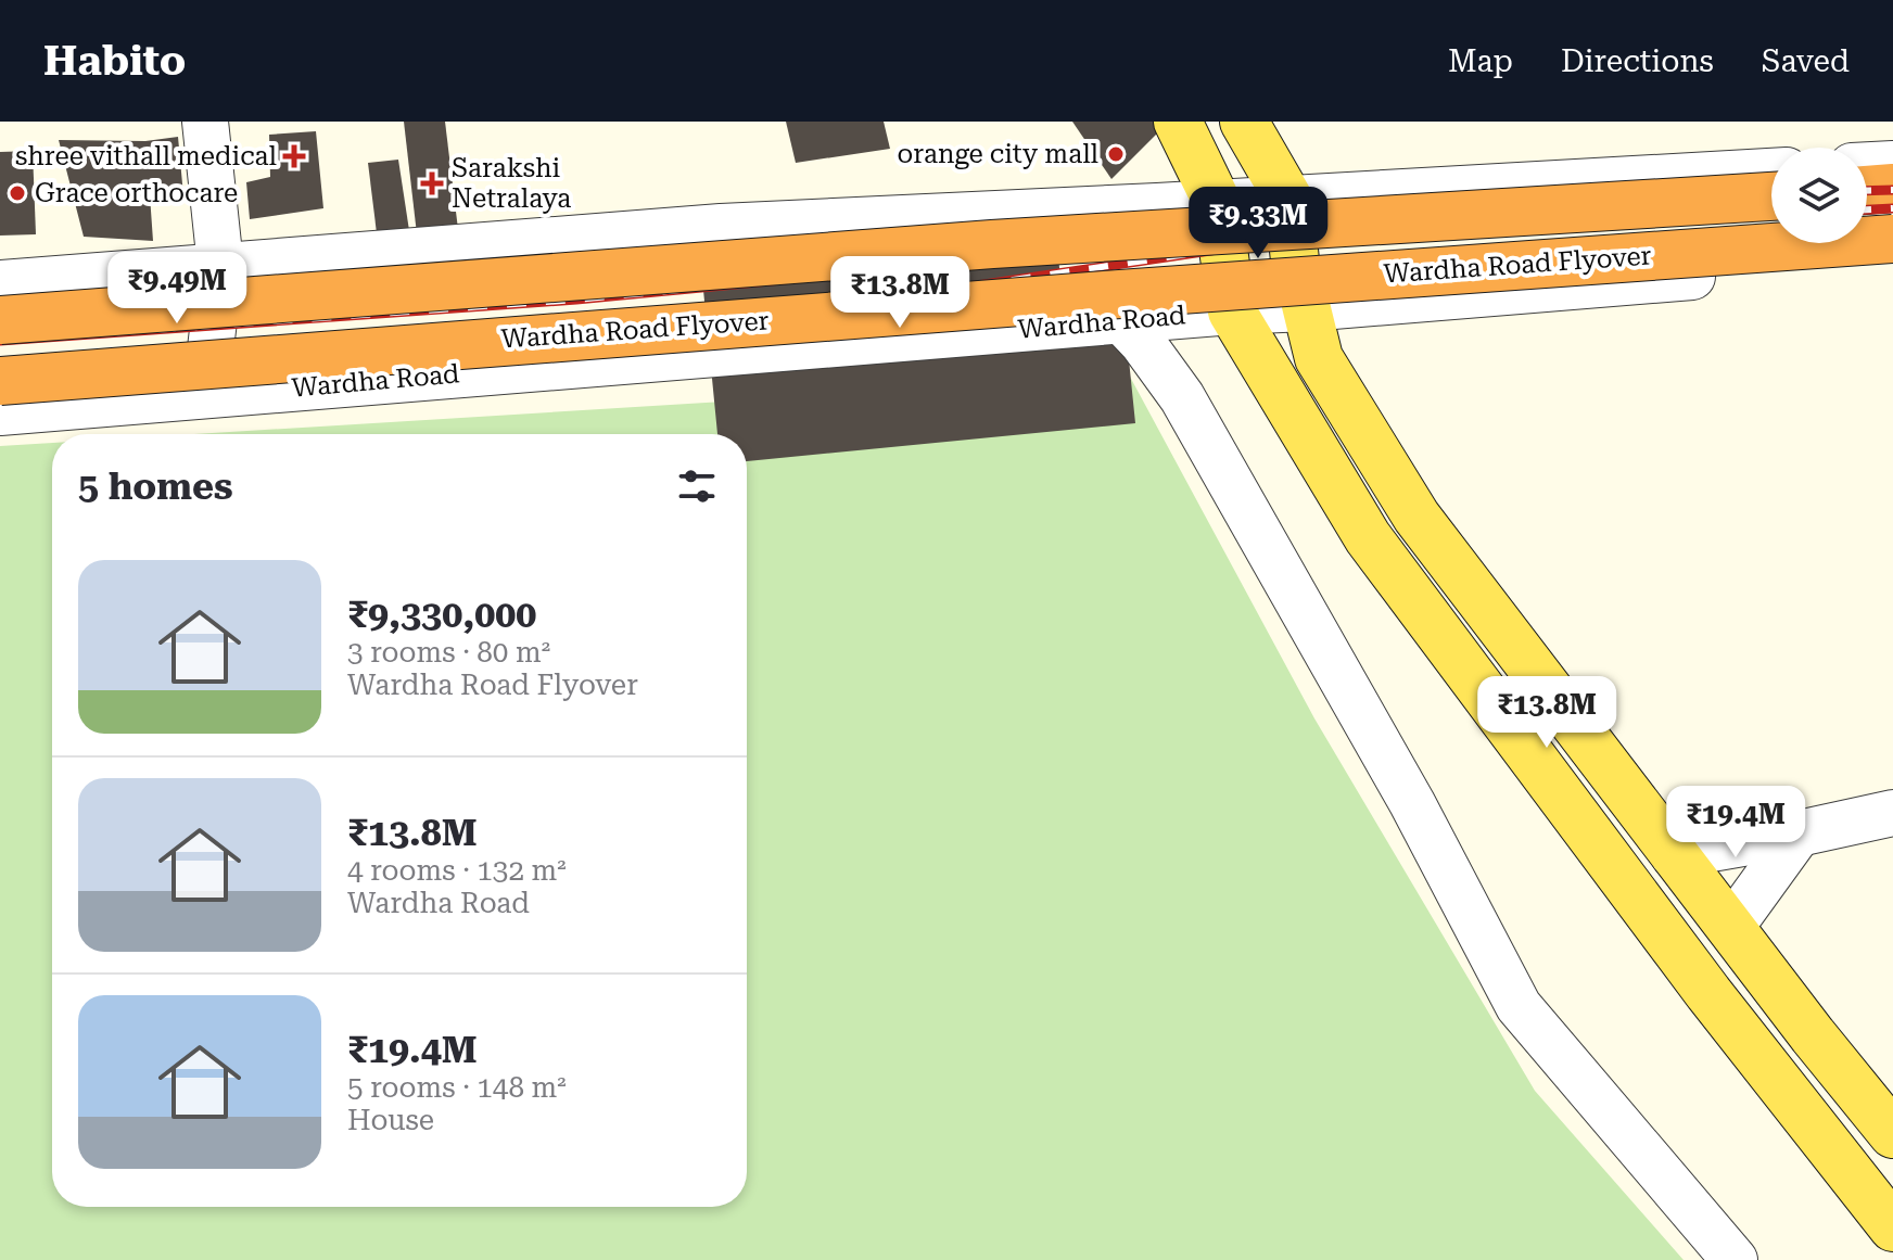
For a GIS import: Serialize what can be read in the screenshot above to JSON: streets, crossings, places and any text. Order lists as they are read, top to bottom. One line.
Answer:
{"streets":{"highway":["Wardha Road Flyover"],"street":["Wardha Road"]},"places":{"other":["orange city mall","Grace orthocare"],"health":["shree vithall medical","Sarakshi Netralaya"]},"page":{"header":"Habito","nav":["Map","Directions","Saved"],"price":["₹9.33M","₹9.49M","₹13.8M","₹13.8M","₹19.4M"],"heading":"5 homes","list":[{"name":"₹9,330,000","note":"3 rooms · 80 m² · Wardha Road Flyover"},{"name":"₹13.8M","note":"4 rooms · 132 m² · Wardha Road"},{"name":"₹19.4M","note":"5 rooms · 148 m² · House"}]}}
